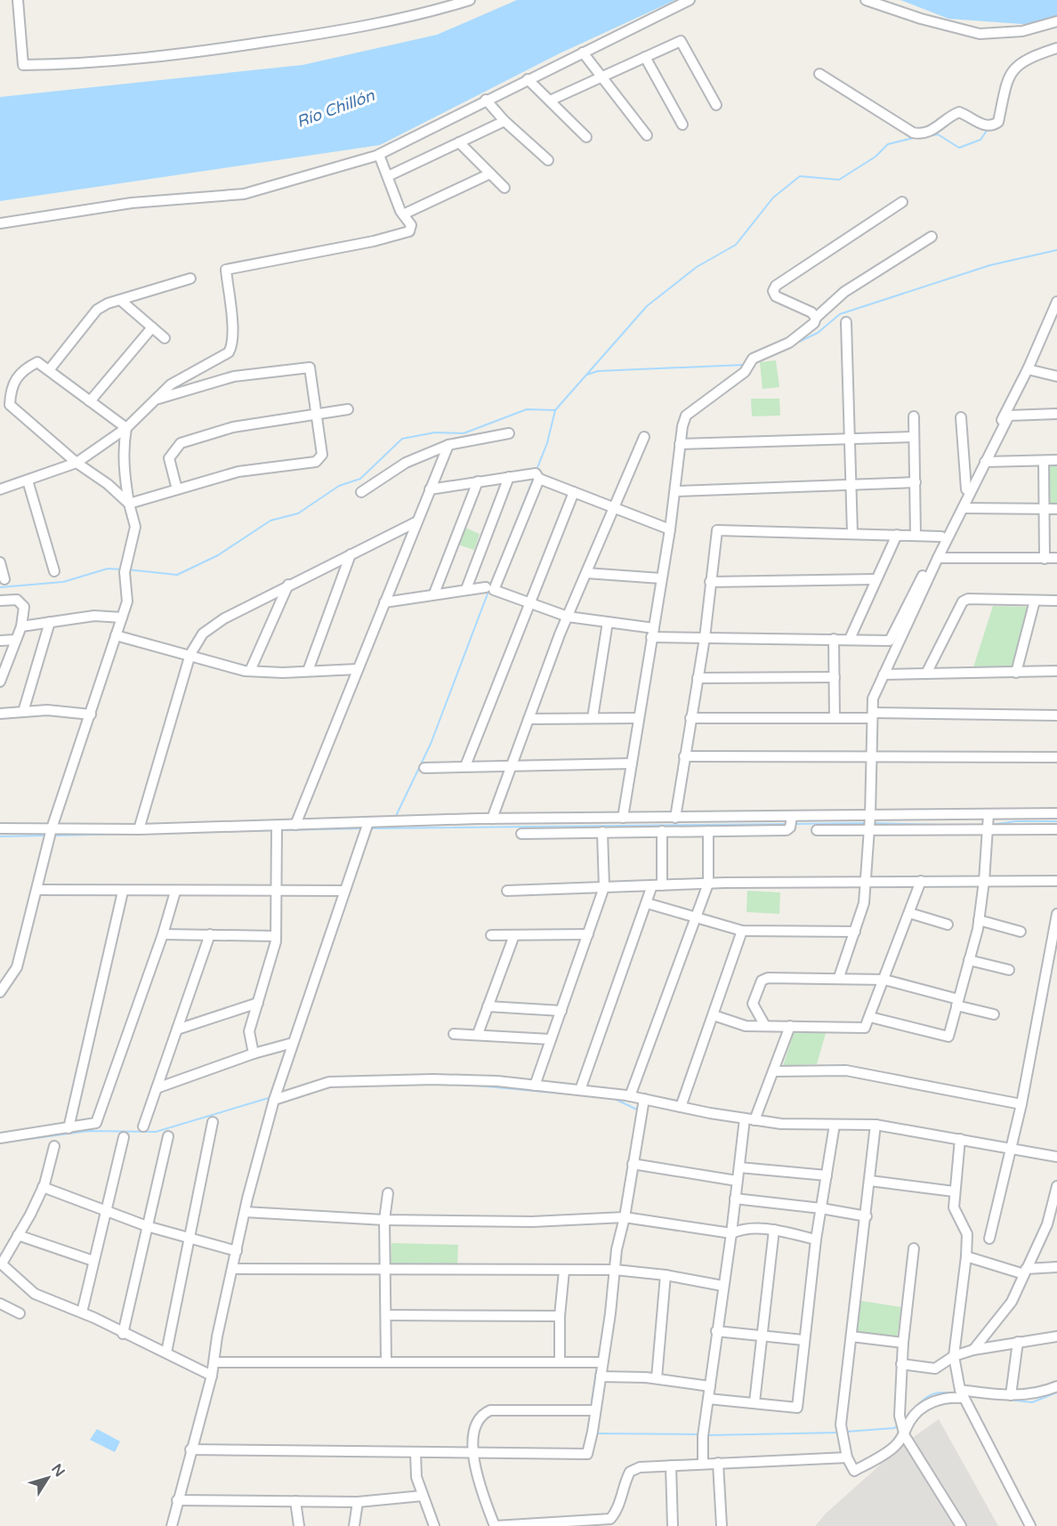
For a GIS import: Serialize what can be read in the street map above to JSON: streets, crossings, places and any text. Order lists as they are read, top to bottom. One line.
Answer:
{"water":["Río Chillón"],"north":"top right"}
